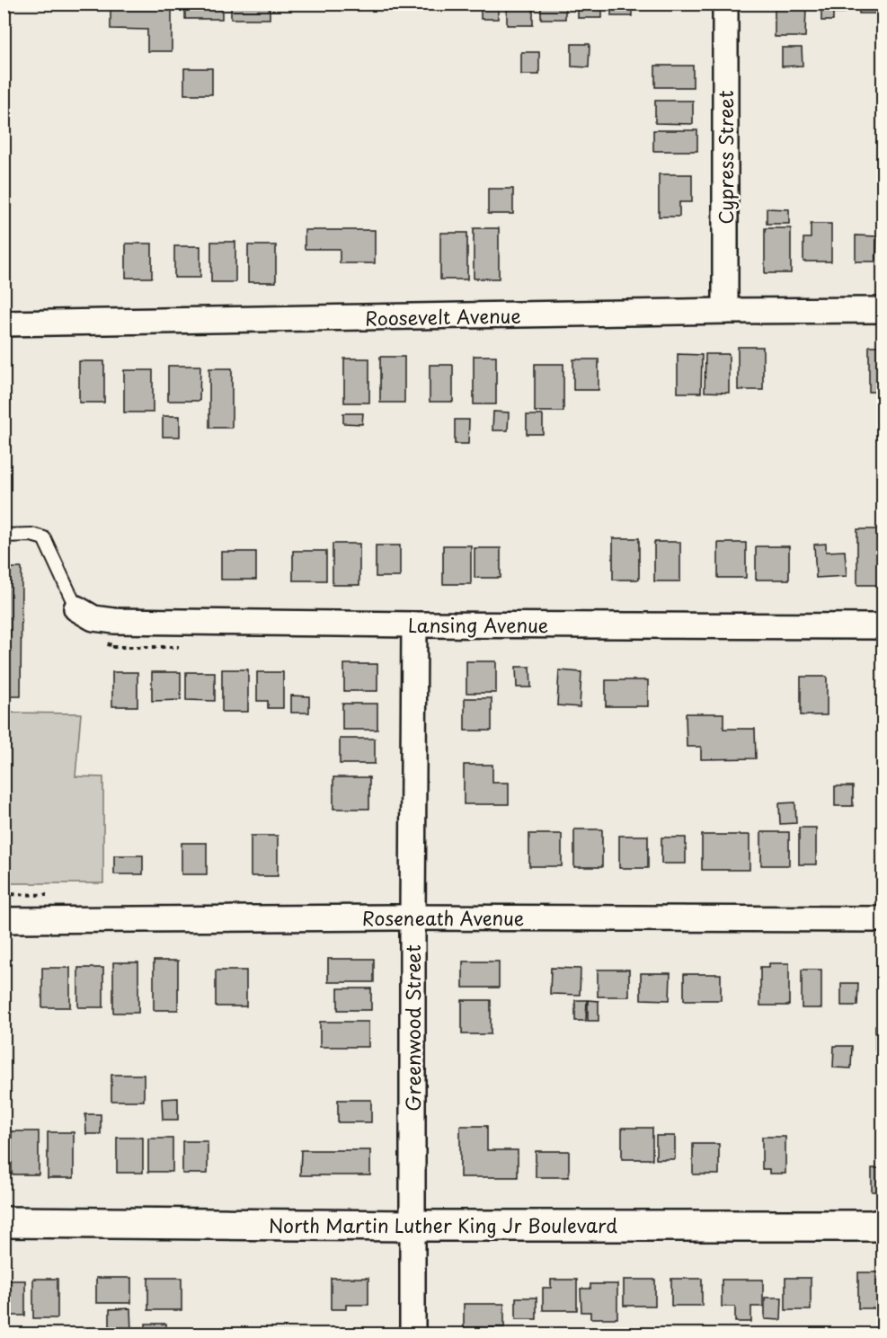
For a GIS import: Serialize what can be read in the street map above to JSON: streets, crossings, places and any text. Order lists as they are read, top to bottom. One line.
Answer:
{"streets":{"street":["Cypress Street","Roosevelt Avenue","Lansing Avenue","Roseneath Avenue","Greenwood Street","North Martin Luther King Jr Boulevard"]},"crossings":[["Cypress Street","Roosevelt Avenue"],["Lansing Avenue","Greenwood Street"],["Roseneath Avenue","Greenwood Street"],["Greenwood Street","North Martin Luther King Jr Boulevard"]]}
